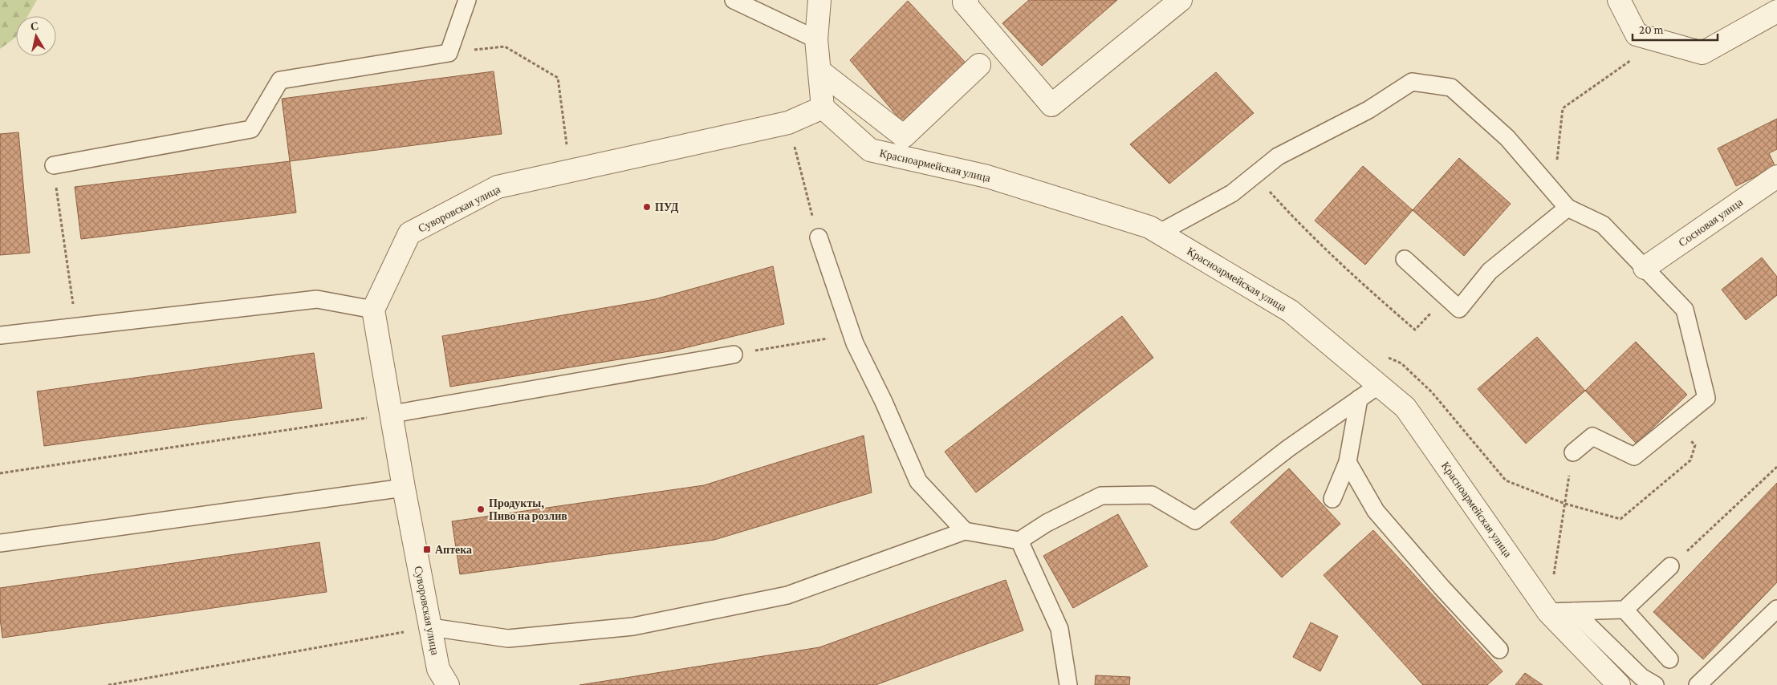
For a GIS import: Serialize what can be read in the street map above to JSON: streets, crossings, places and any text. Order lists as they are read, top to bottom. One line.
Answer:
{"streets":{"street":["Красноармейская улица","Суворовская улица","Сосновая улица"]},"crossings":[["Красноармейская улица","Суворовская улица"]],"places":{"other":["ПУД","Продукты, Пиво на розлив"],"transit":["Аптека"]},"scale_bar":"20 m","north":"top"}
